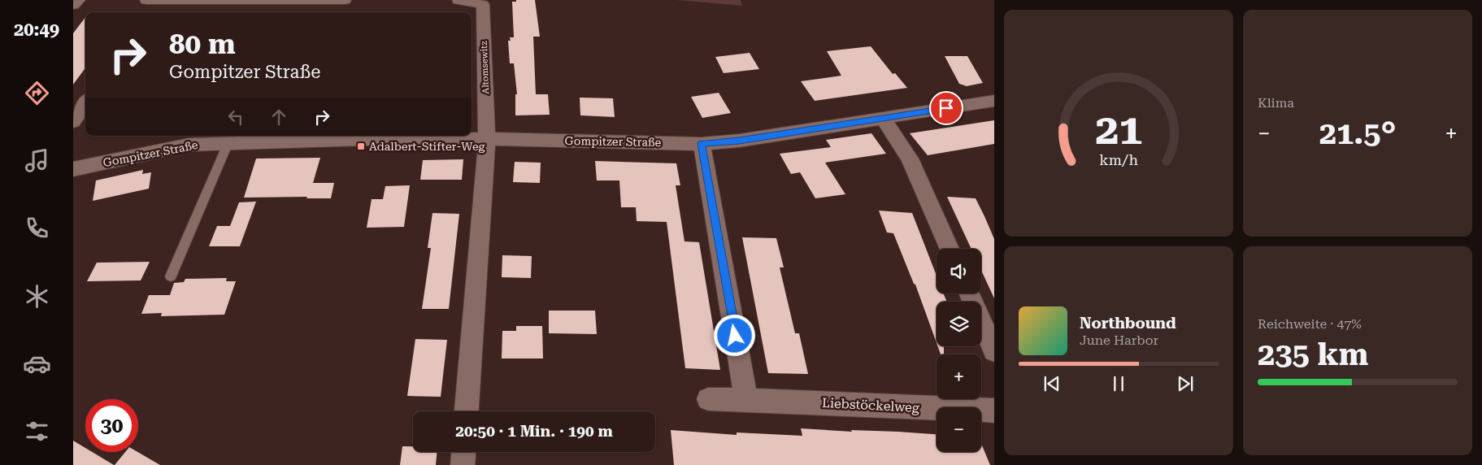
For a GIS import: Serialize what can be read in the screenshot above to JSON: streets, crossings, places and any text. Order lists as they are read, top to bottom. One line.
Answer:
{"streets":{"street":["Altomsewitz","Gompitzer Straße","Liebstöckelweg"]},"crossings":[["Altomsewitz","Gompitzer Straße"]],"places":{"transit":["Adalbert-Stifter-Weg"]},"page":{"tabs":"20:49","tile":["Klima",["Reichweite · 47%","235 km"]],"turn":["80 m","Gompitzer Straße"],"heat":["−","21.5°","+"],"map_buttons":["+","−"],"song":["Northbound","June Harbor"],"limit":"30","trip":"20:50 · 1 Min. · 190 m","gauge":["21","km/h"]}}
